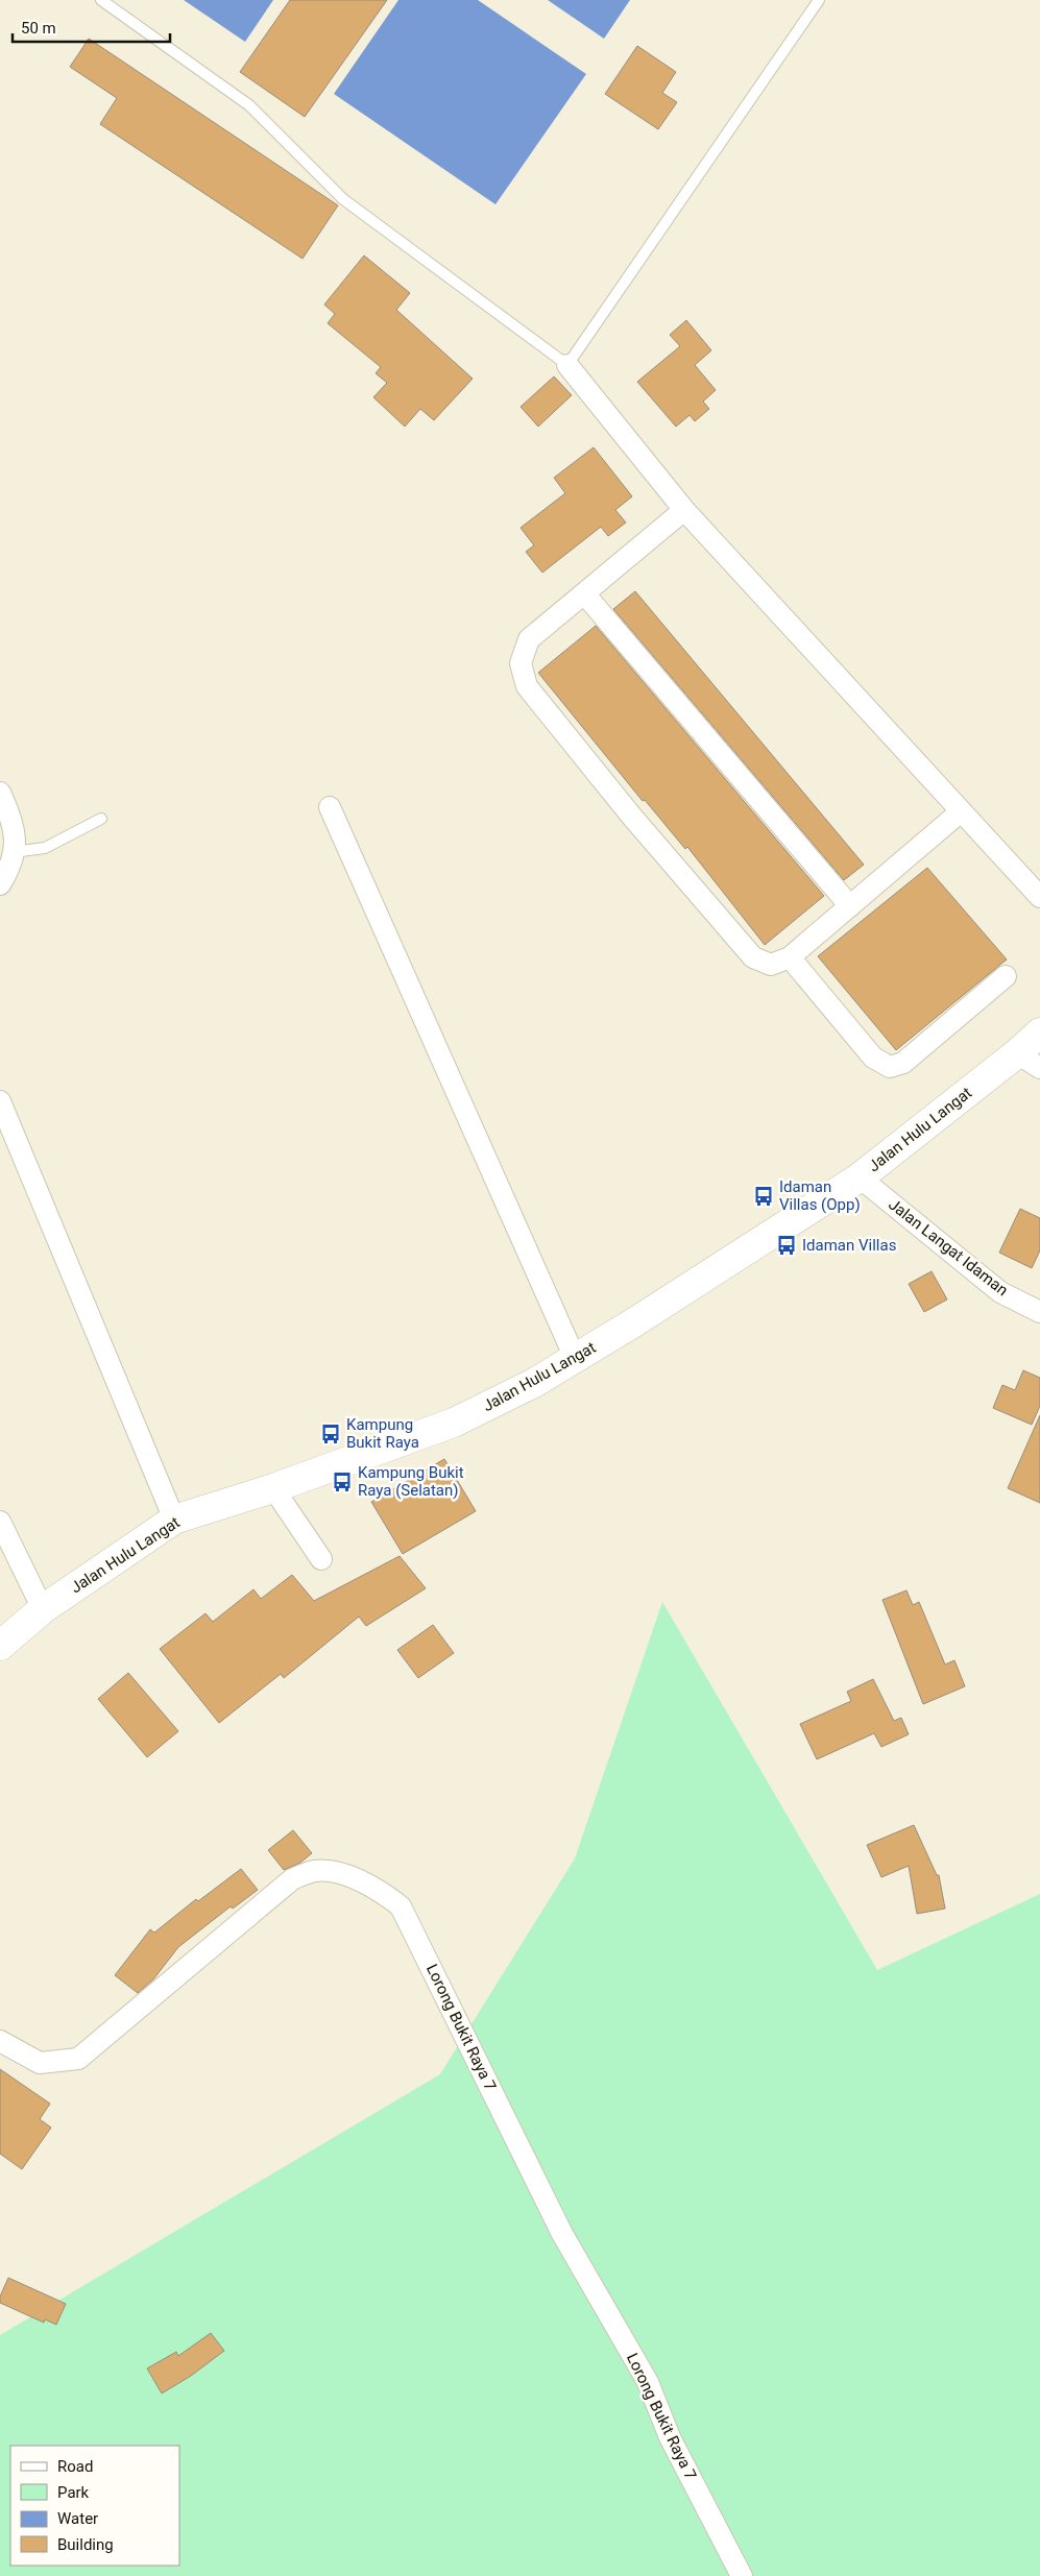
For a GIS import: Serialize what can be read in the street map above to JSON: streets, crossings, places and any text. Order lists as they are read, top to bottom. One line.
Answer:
{"streets":{"main road":["Jalan Hulu Langat"],"street":["Jalan Langat Idaman","Lorong Bukit Raya 7"]},"crossings":[["Jalan Hulu Langat","Jalan Langat Idaman"]],"places":{"bus stop":["Idaman Villas (Opp)","Idaman Villas","Kampung Bukit Raya","Kampung Bukit Raya (Selatan)"]},"legend":["Road","Park","Water","Building"],"scale_bar":"50 m"}
